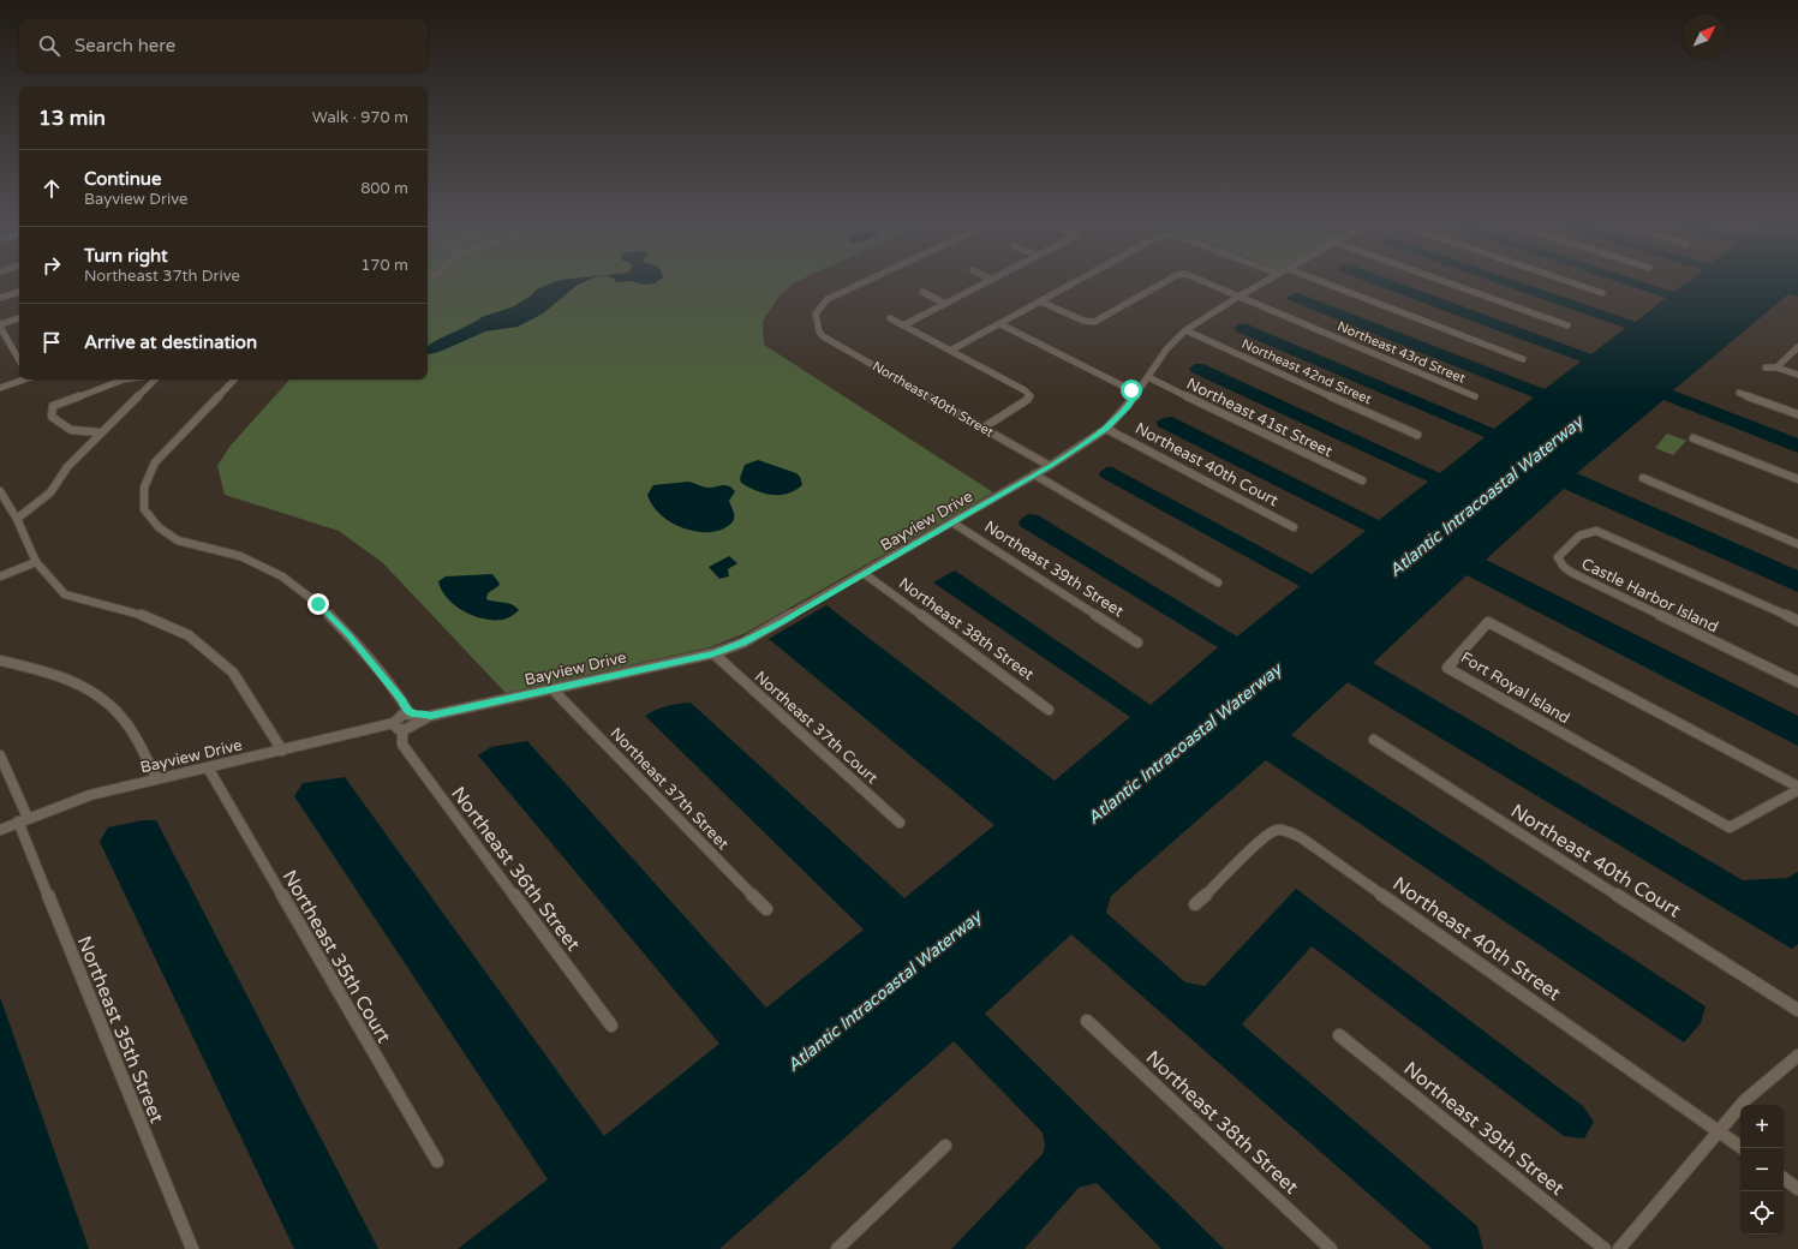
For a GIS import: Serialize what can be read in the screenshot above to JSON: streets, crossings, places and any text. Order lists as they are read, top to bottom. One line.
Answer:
{"streets":{"street":["Northeast 43rd Street","Northeast 42nd Street","Northeast 40th Street","Northeast 41st Street","Northeast 40th Court","Bayview Drive","Northeast 39th Street","Castle Harbor Island","Northeast 38th Street","Fort Royal Island","Northeast 37th Court","Northeast 37th Street","Northeast 36th Street","Northeast 35th Court","Northeast 35th Street"]},"crossings":[["Northeast 43rd Street","Bayview Drive"],["Northeast 42nd Street","Bayview Drive"],["Northeast 40th Street","Bayview Drive"],["Northeast 41st Street","Bayview Drive"],["Northeast 40th Court","Bayview Drive"],["Bayview Drive","Northeast 39th Street"],["Bayview Drive","Northeast 38th Street"],["Bayview Drive","Northeast 37th Court"],["Bayview Drive","Northeast 37th Street"],["Bayview Drive","Northeast 36th Street"],["Bayview Drive","Northeast 35th Court"],["Bayview Drive","Northeast 35th Street"]],"water":["Atlantic Intracoastal Waterway"],"north":"top right","page":{"search":"Search here","heading":["13 min","Walk · 970 m"],"list":[["Continue","Bayview Drive","800 m"],["Turn right","Northeast 37th Drive","170 m"],"Arrive at destination"],"map_buttons":["+","−"]}}
